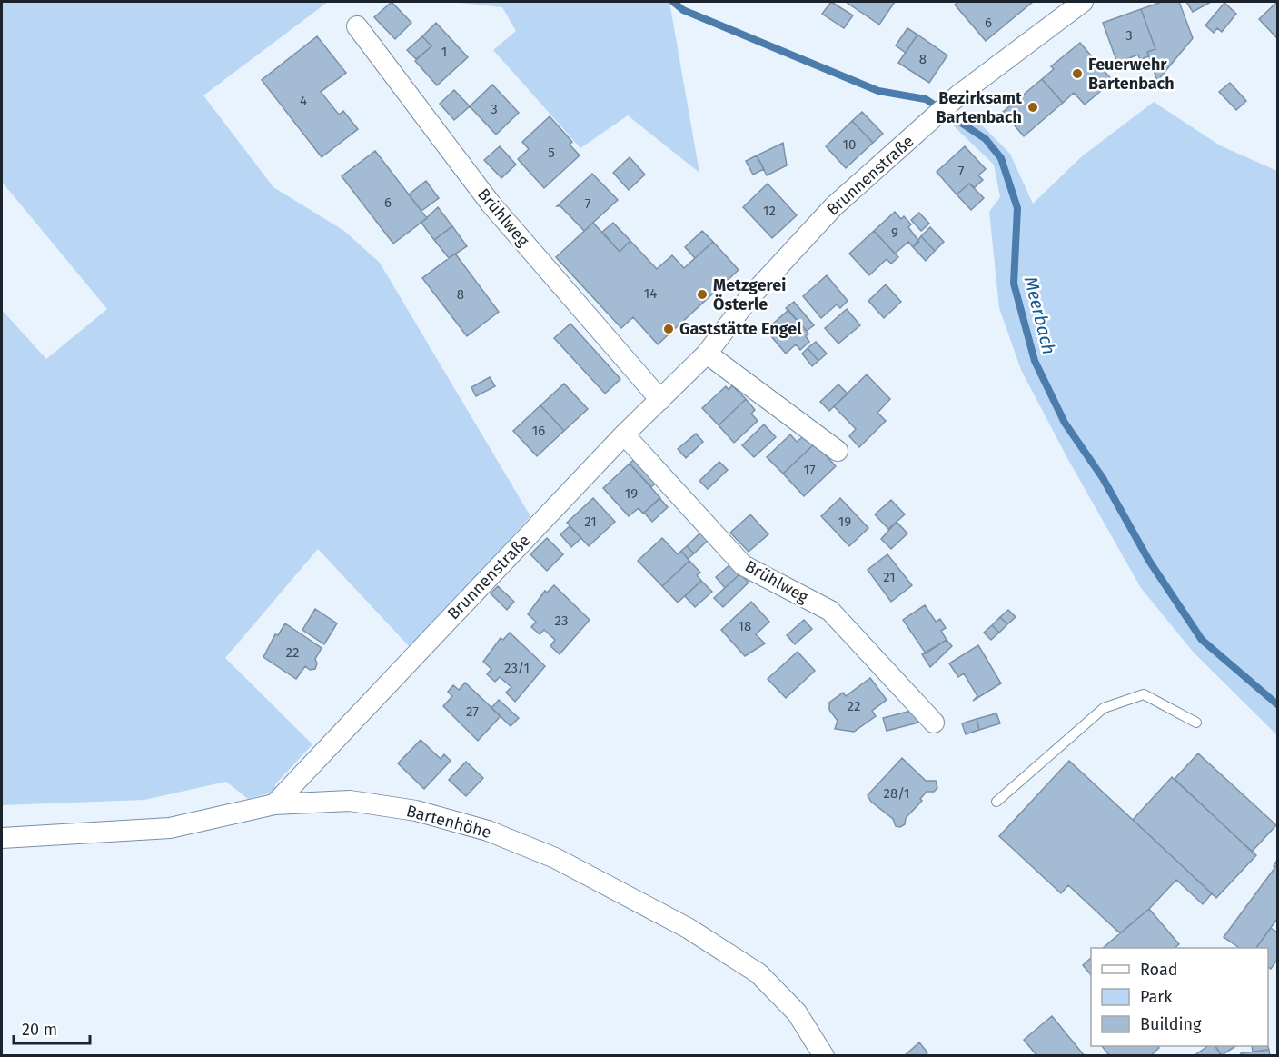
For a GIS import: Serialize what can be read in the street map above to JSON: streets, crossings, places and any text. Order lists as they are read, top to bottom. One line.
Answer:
{"streets":{"street":["Brunnenstraße","Brühlweg","Bartenhöhe"]},"crossings":[["Brunnenstraße","Brühlweg"],["Brunnenstraße","Bartenhöhe"]],"water":["Meerbach"],"places":["Feuerwehr Bartenbach","Bezirksamt Bartenbach","Metzgerei Österle","Gaststätte Engel"],"house_numbers":["6","3","1","8","4","3","10","5","7","6","7","12","9","14","8","16","17","19","21","19","21","23","18","22","23/1","22","27","28/1"],"legend":["Road","Park","Building"],"scale_bar":"20 m"}
